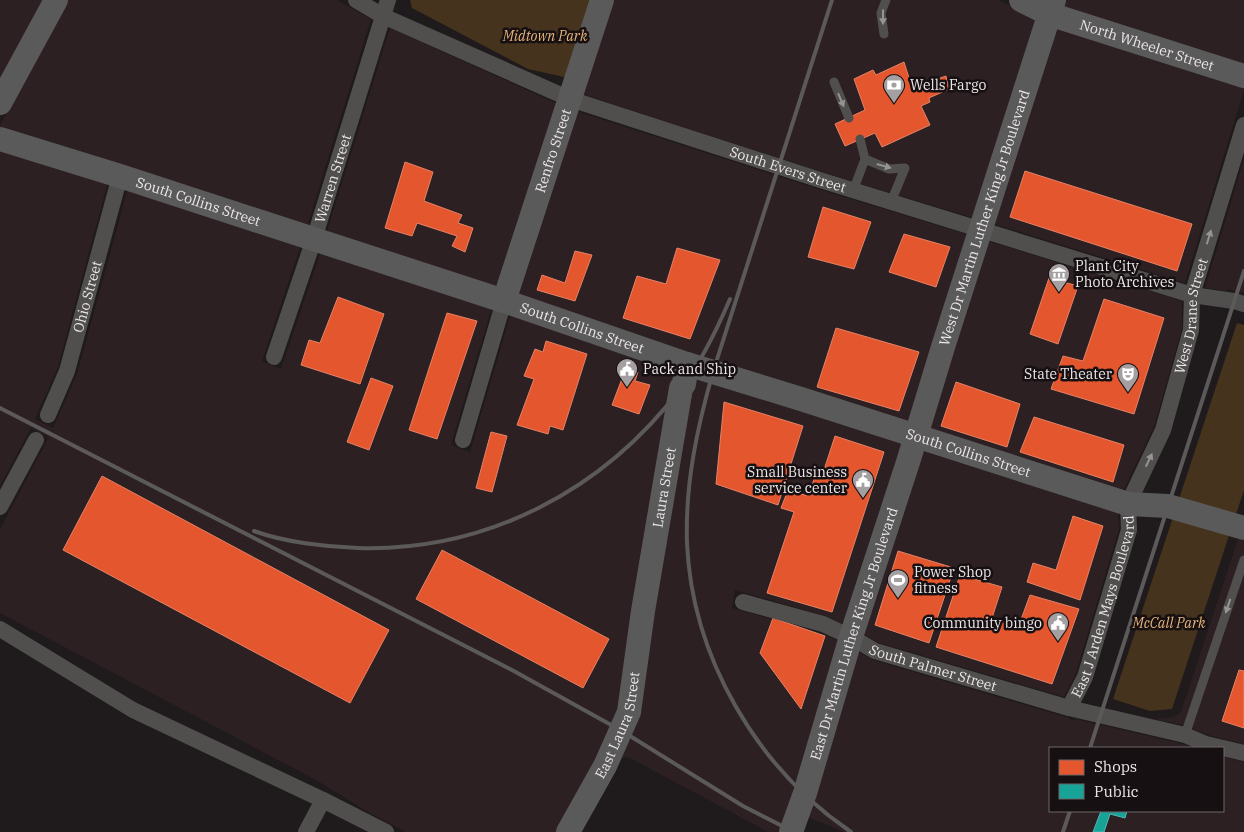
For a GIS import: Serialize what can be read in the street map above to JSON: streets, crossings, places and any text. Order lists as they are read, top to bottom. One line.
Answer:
{"streets":{"street":["North Wheeler Street","Renfro Street","South Evers Street","Warren Street","South Collins Street","West Dr Martin Luther King Jr Boulevard","Ohio Street","West Drane Street","Laura Street","East J Arden Mays Boulevard","East Dr Martin Luther King Jr Boulevard","South Palmer Street","East Laura Street"]},"crossings":[["North Wheeler Street","West Dr Martin Luther King Jr Boulevard"],["Renfro Street","South Evers Street"],["Renfro Street","South Collins Street"],["South Evers Street","Warren Street"],["South Evers Street","West Dr Martin Luther King Jr Boulevard"],["South Evers Street","West Drane Street"],["Warren Street","South Collins Street"],["South Collins Street","West Dr Martin Luther King Jr Boulevard"],["South Collins Street","Ohio Street"],["South Collins Street","West Drane Street"],["South Collins Street","Laura Street"],["South Collins Street","East J Arden Mays Boulevard"],["South Collins Street","East Dr Martin Luther King Jr Boulevard"],["West Dr Martin Luther King Jr Boulevard","East Dr Martin Luther King Jr Boulevard"],["West Drane Street","East J Arden Mays Boulevard"],["Laura Street","East Laura Street"],["East J Arden Mays Boulevard","South Palmer Street"],["East Dr Martin Luther King Jr Boulevard","South Palmer Street"]],"one_way":["West Drane Street"],"parks":["Midtown Park","McCall Park"],"places":{"bank":["Wells Fargo"],"museum":["Plant City Photo Archives"],"public building":["Pack and Ship","Small Business service center","Community bingo"],"theatre":["State Theater"],"sports":["Power Shop fitness"]},"legend":["Shops","Public"]}
